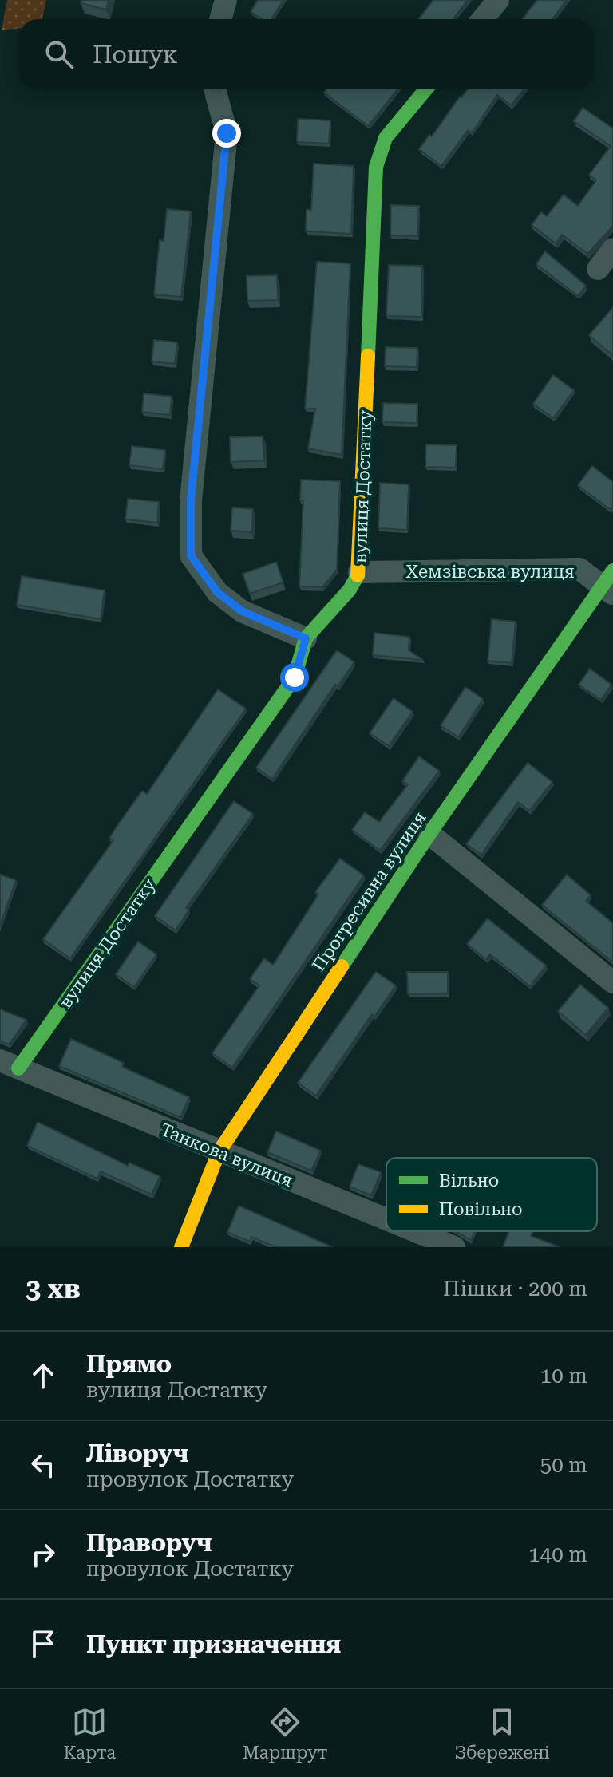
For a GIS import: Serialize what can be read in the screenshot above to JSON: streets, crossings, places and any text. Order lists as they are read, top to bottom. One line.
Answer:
{"streets":{"street":["вулиця Достатку","Хемзівська вулиця","Прогресивна вулиця","Танкова вулиця"]},"crossings":[["вулиця Достатку","Хемзівська вулиця"],["вулиця Достатку","Танкова вулиця"],["Хемзівська вулиця","Прогресивна вулиця"],["Прогресивна вулиця","Танкова вулиця"]],"legend":["Вільно","Повільно"],"page":{"search":"Пошук","heading":["3 хв","Пішки · 200 m"],"list":[["Прямо","вулиця Достатку","10 m"],["Ліворуч","провулок Достатку","50 m"],["Праворуч","провулок Достатку","140 m"],"Пункт призначення"],"nav":["Карта","Маршрут","Збережені"]}}
